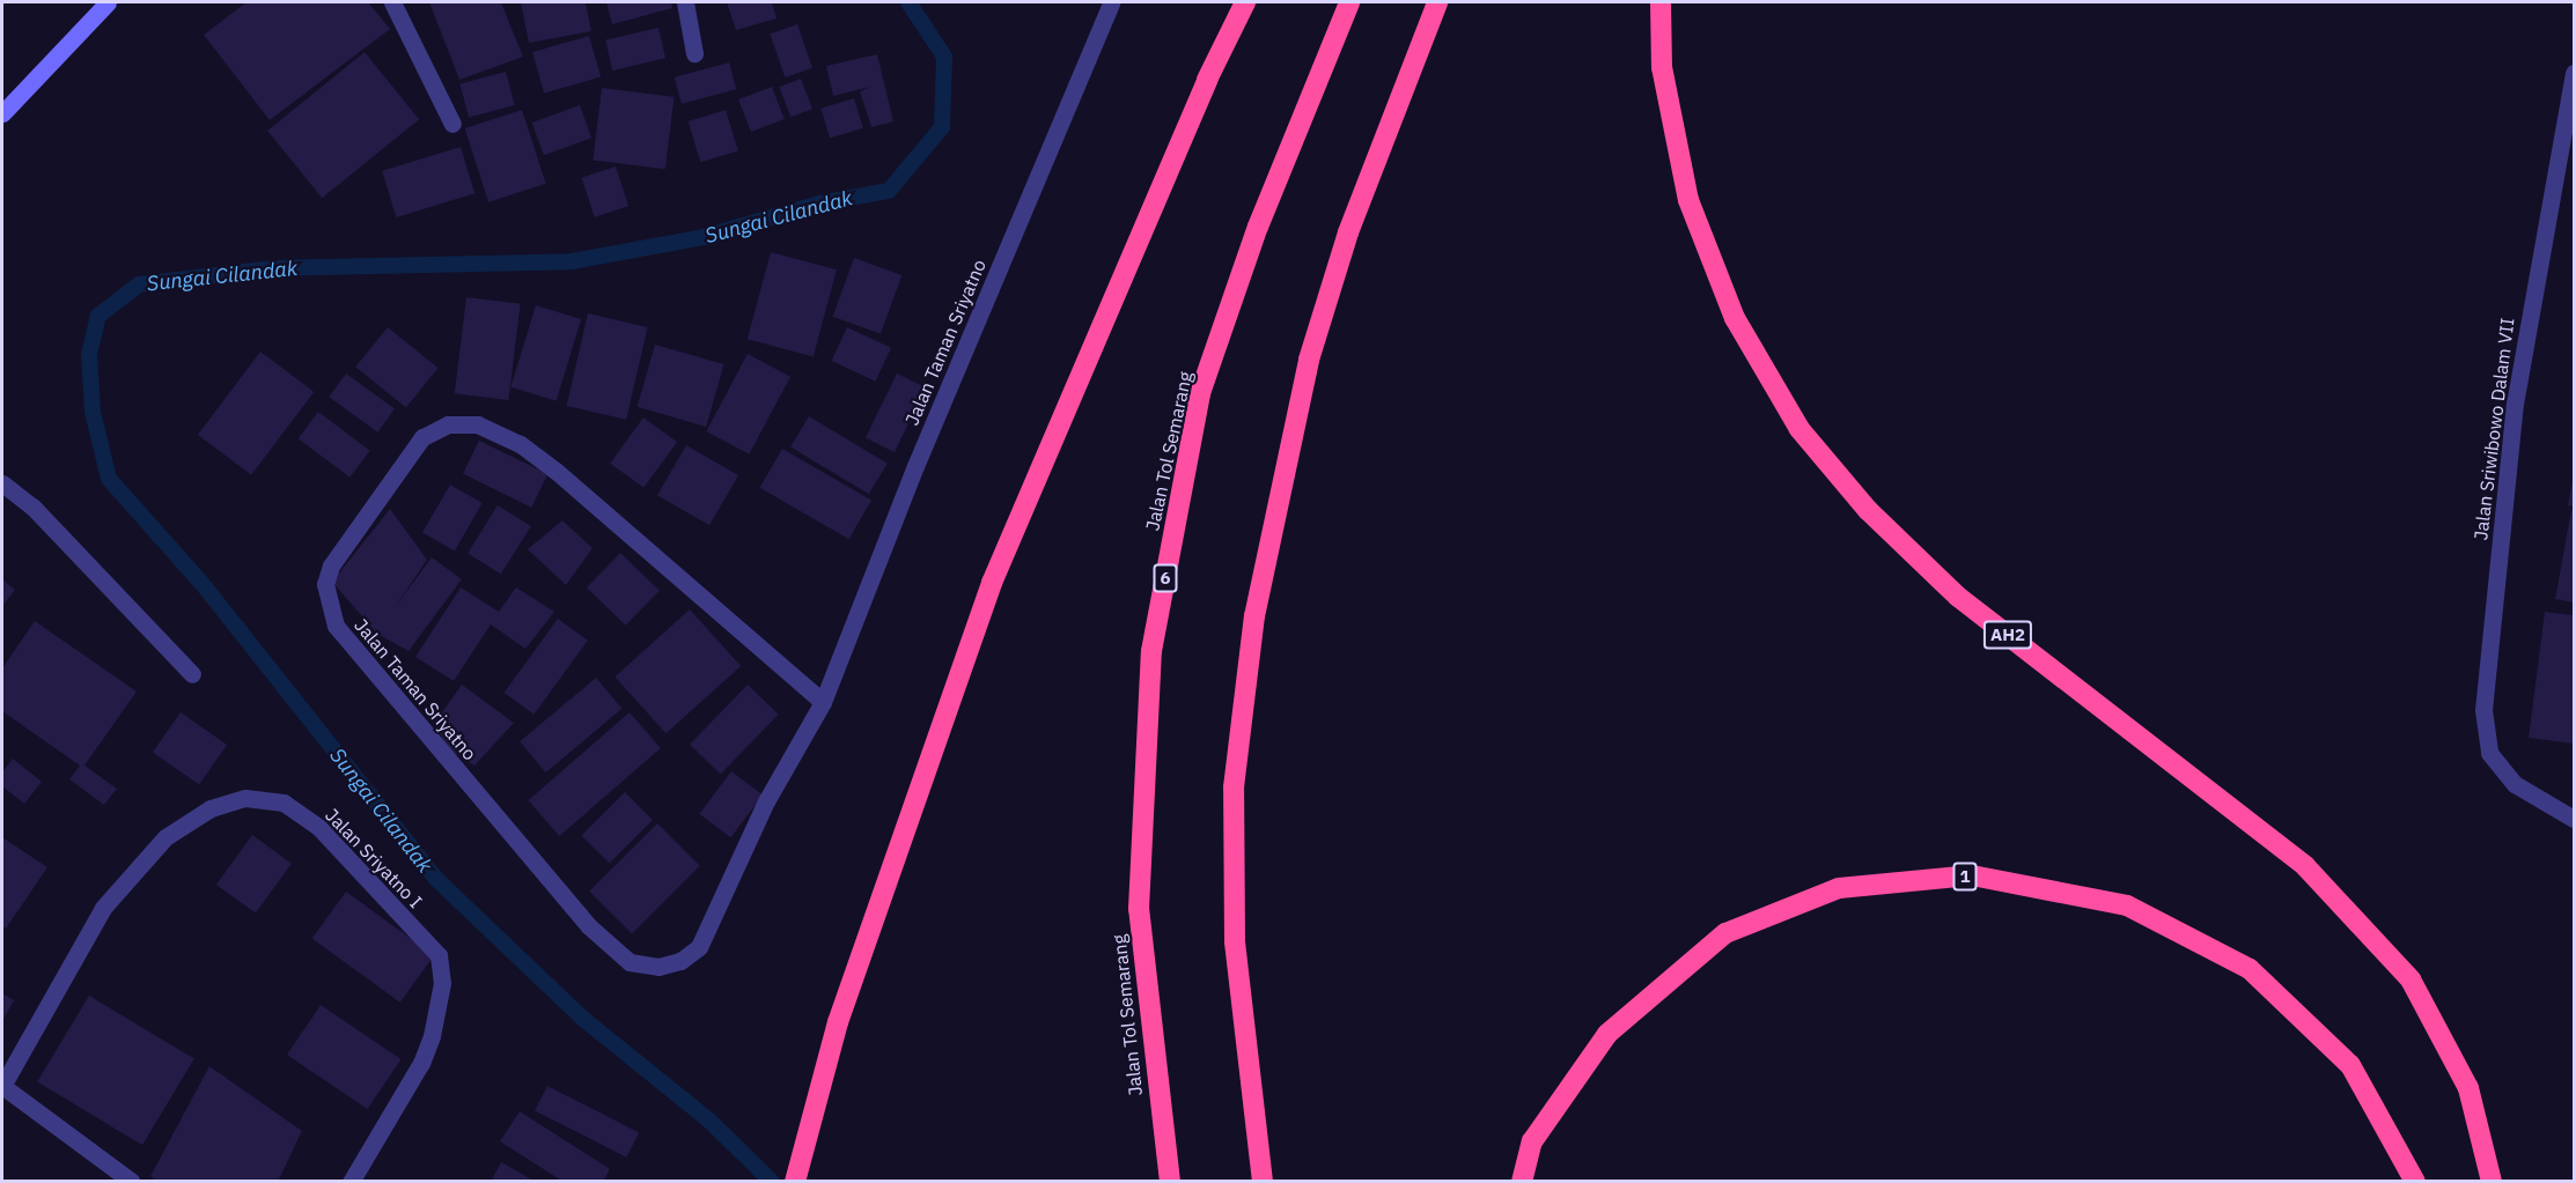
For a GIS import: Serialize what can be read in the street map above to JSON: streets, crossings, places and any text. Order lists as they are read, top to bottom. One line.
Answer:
{"streets":{"highway":["Jalan Tol Semarang","6","AH2","1"],"street":["Jalan Taman Sriyatno","Jalan Sriwibowo Dalam VII","Jalan Sriyatno I"]},"water":["Sungai Cilandak"]}
